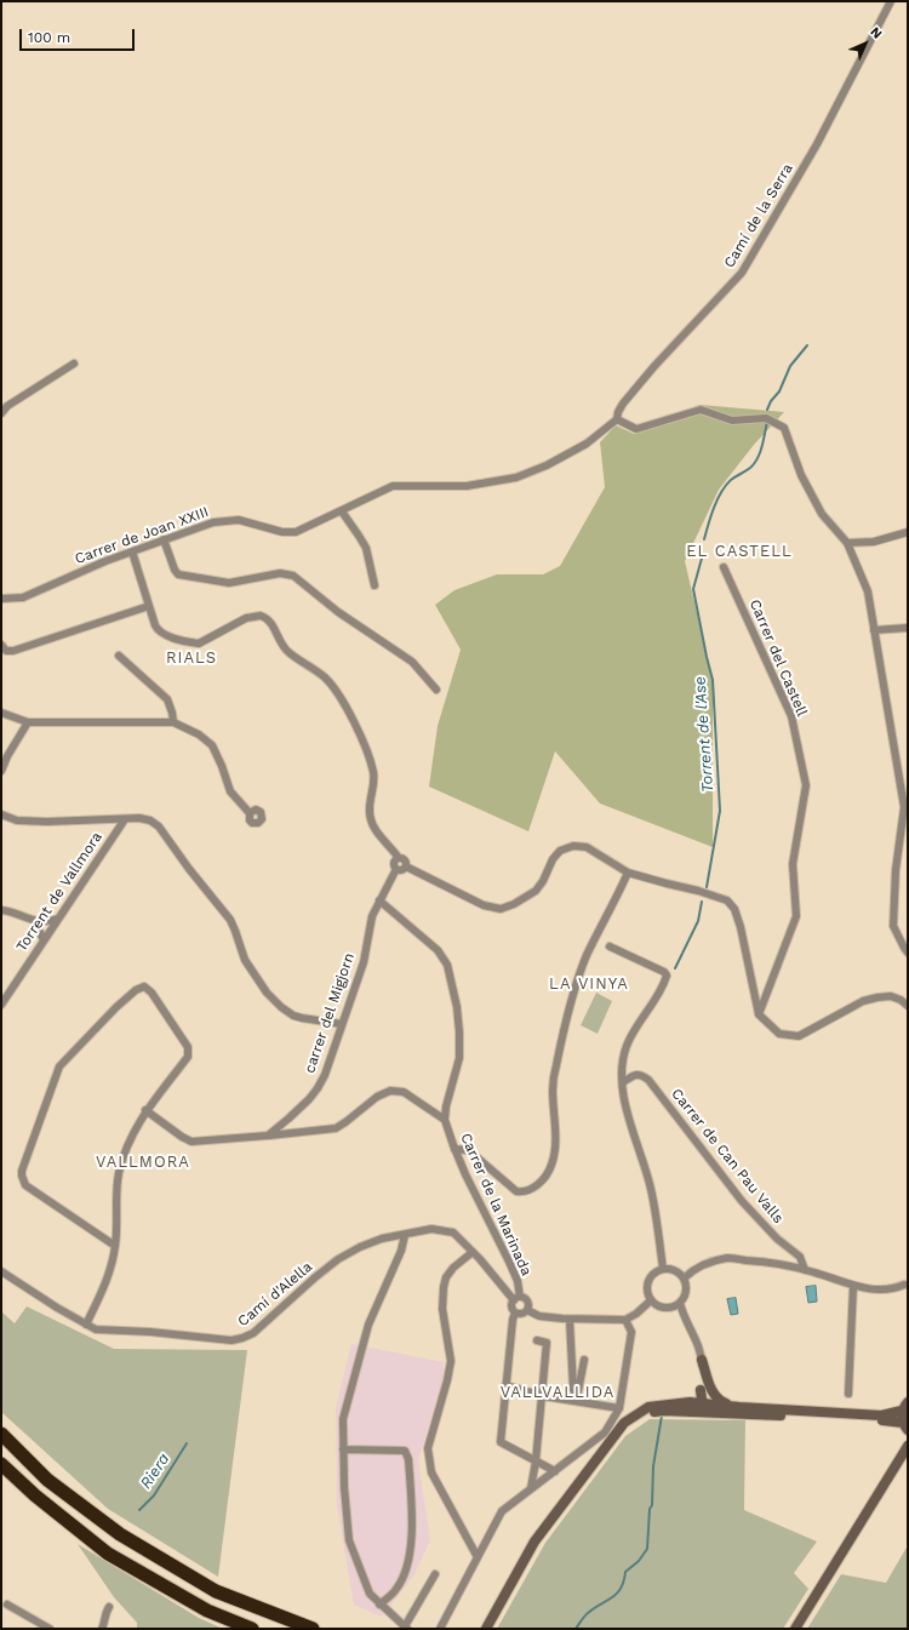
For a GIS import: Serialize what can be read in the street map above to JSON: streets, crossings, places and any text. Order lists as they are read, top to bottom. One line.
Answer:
{"streets":{"street":["Camí de la Serra","Carrer de Joan XXIII","Carrer del Castell","Torrent de Vallmora","carrer del Migjorn","Carrer de Can Pau Valls","Carrer de la Marinada","Camí d'Alella"]},"crossings":[["Camí de la Serra","Carrer de Joan XXIII"],["carrer del Migjorn","Carrer de la Marinada"],["Carrer de la Marinada","Camí d'Alella"]],"districts":["EL CASTELL","RIALS","LA VINYA","VALLMORA","VALLVALLIDA"],"water":["Torrent de l'Ase","Riera"],"scale_bar":"100 m","north":"top right"}
